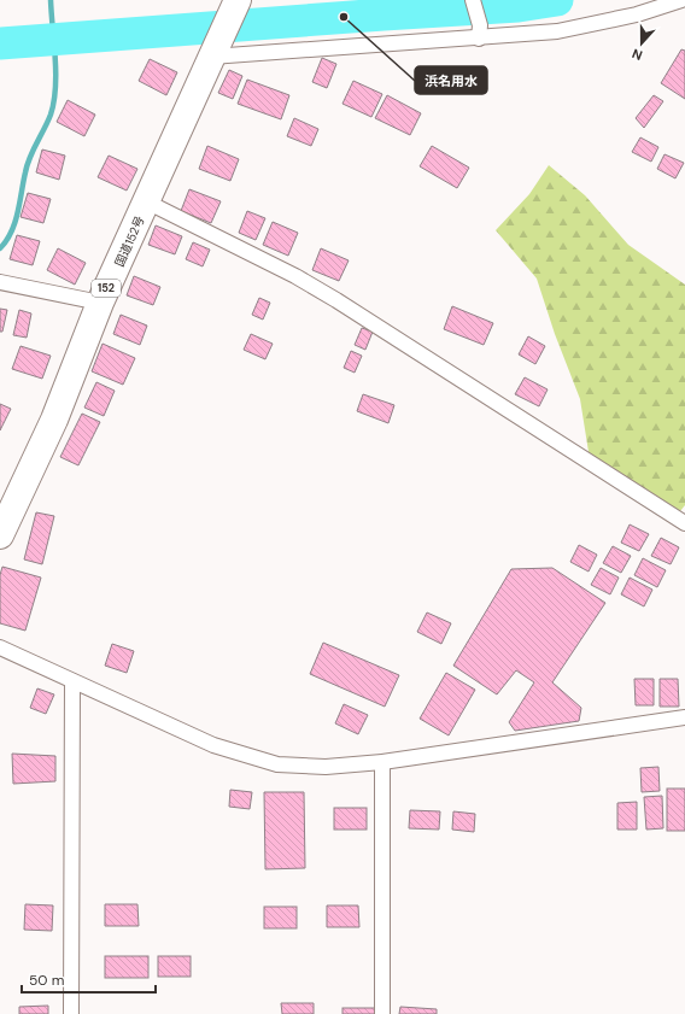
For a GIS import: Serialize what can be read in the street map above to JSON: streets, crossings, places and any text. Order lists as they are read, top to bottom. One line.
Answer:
{"streets":{"highway":["国道152号","152"]},"places":["浜名用水"],"scale_bar":"50 m","north":"bottom"}
